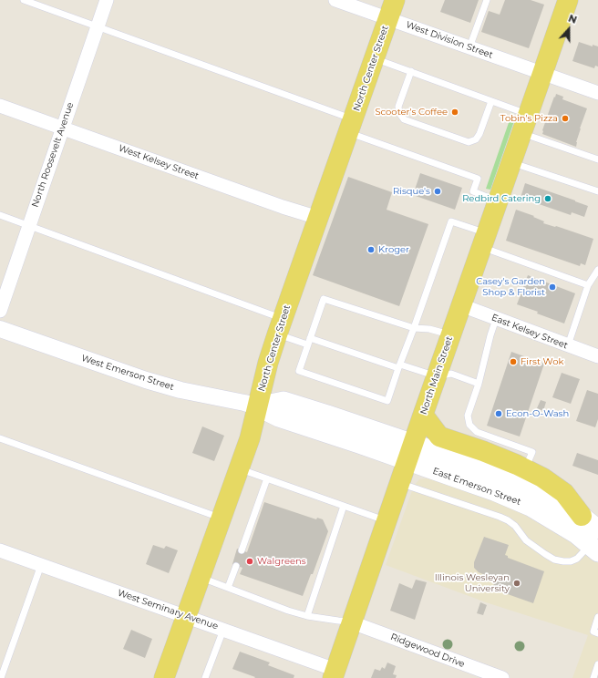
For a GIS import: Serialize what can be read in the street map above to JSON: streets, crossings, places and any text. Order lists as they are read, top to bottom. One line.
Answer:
{"streets":{"main road":["North Center Street","West Emerson Street","North Main Street","East Emerson Street"],"street":["West Division Street","North Roosevelt Avenue","West Kelsey Street","East Kelsey Street","West Seminary Avenue","Ridgewood Drive"]},"crossings":[["West Division Street","North Center Street"],["West Division Street","North Main Street"],["North Center Street","West Kelsey Street"],["North Center Street","West Emerson Street"],["North Center Street","West Seminary Avenue"],["North Roosevelt Avenue","West Kelsey Street"],["East Kelsey Street","North Main Street"],["West Emerson Street","North Main Street"],["West Emerson Street","East Emerson Street"],["North Main Street","East Emerson Street"],["North Main Street","West Seminary Avenue"],["North Main Street","Ridgewood Drive"]],"places":["Scooter's Coffee","Tobin's Pizza","Risque's","Redbird Catering","Kroger","Casey's Garden Shop & Florist","First Wok","Econ-O-Wash","Walgreens","Illinois Wesleyan University"],"north":"top"}
